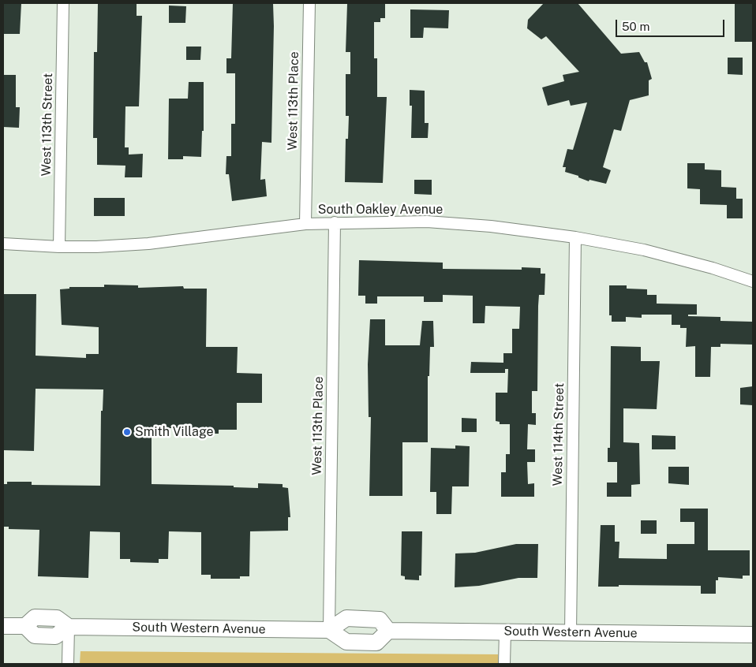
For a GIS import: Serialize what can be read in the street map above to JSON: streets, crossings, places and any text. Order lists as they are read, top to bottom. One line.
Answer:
{"streets":{"main road":["South Western Avenue"],"street":["West 113th Place","West 113th Street","South Oakley Avenue","West 114th Street"]},"crossings":[["West 113th Place","South Oakley Avenue"],["West 113th Place","South Western Avenue"],["West 113th Street","South Oakley Avenue"],["South Oakley Avenue","West 114th Street"],["West 114th Street","South Western Avenue"]],"places":["Smith Village"],"scale_bar":"50 m"}
